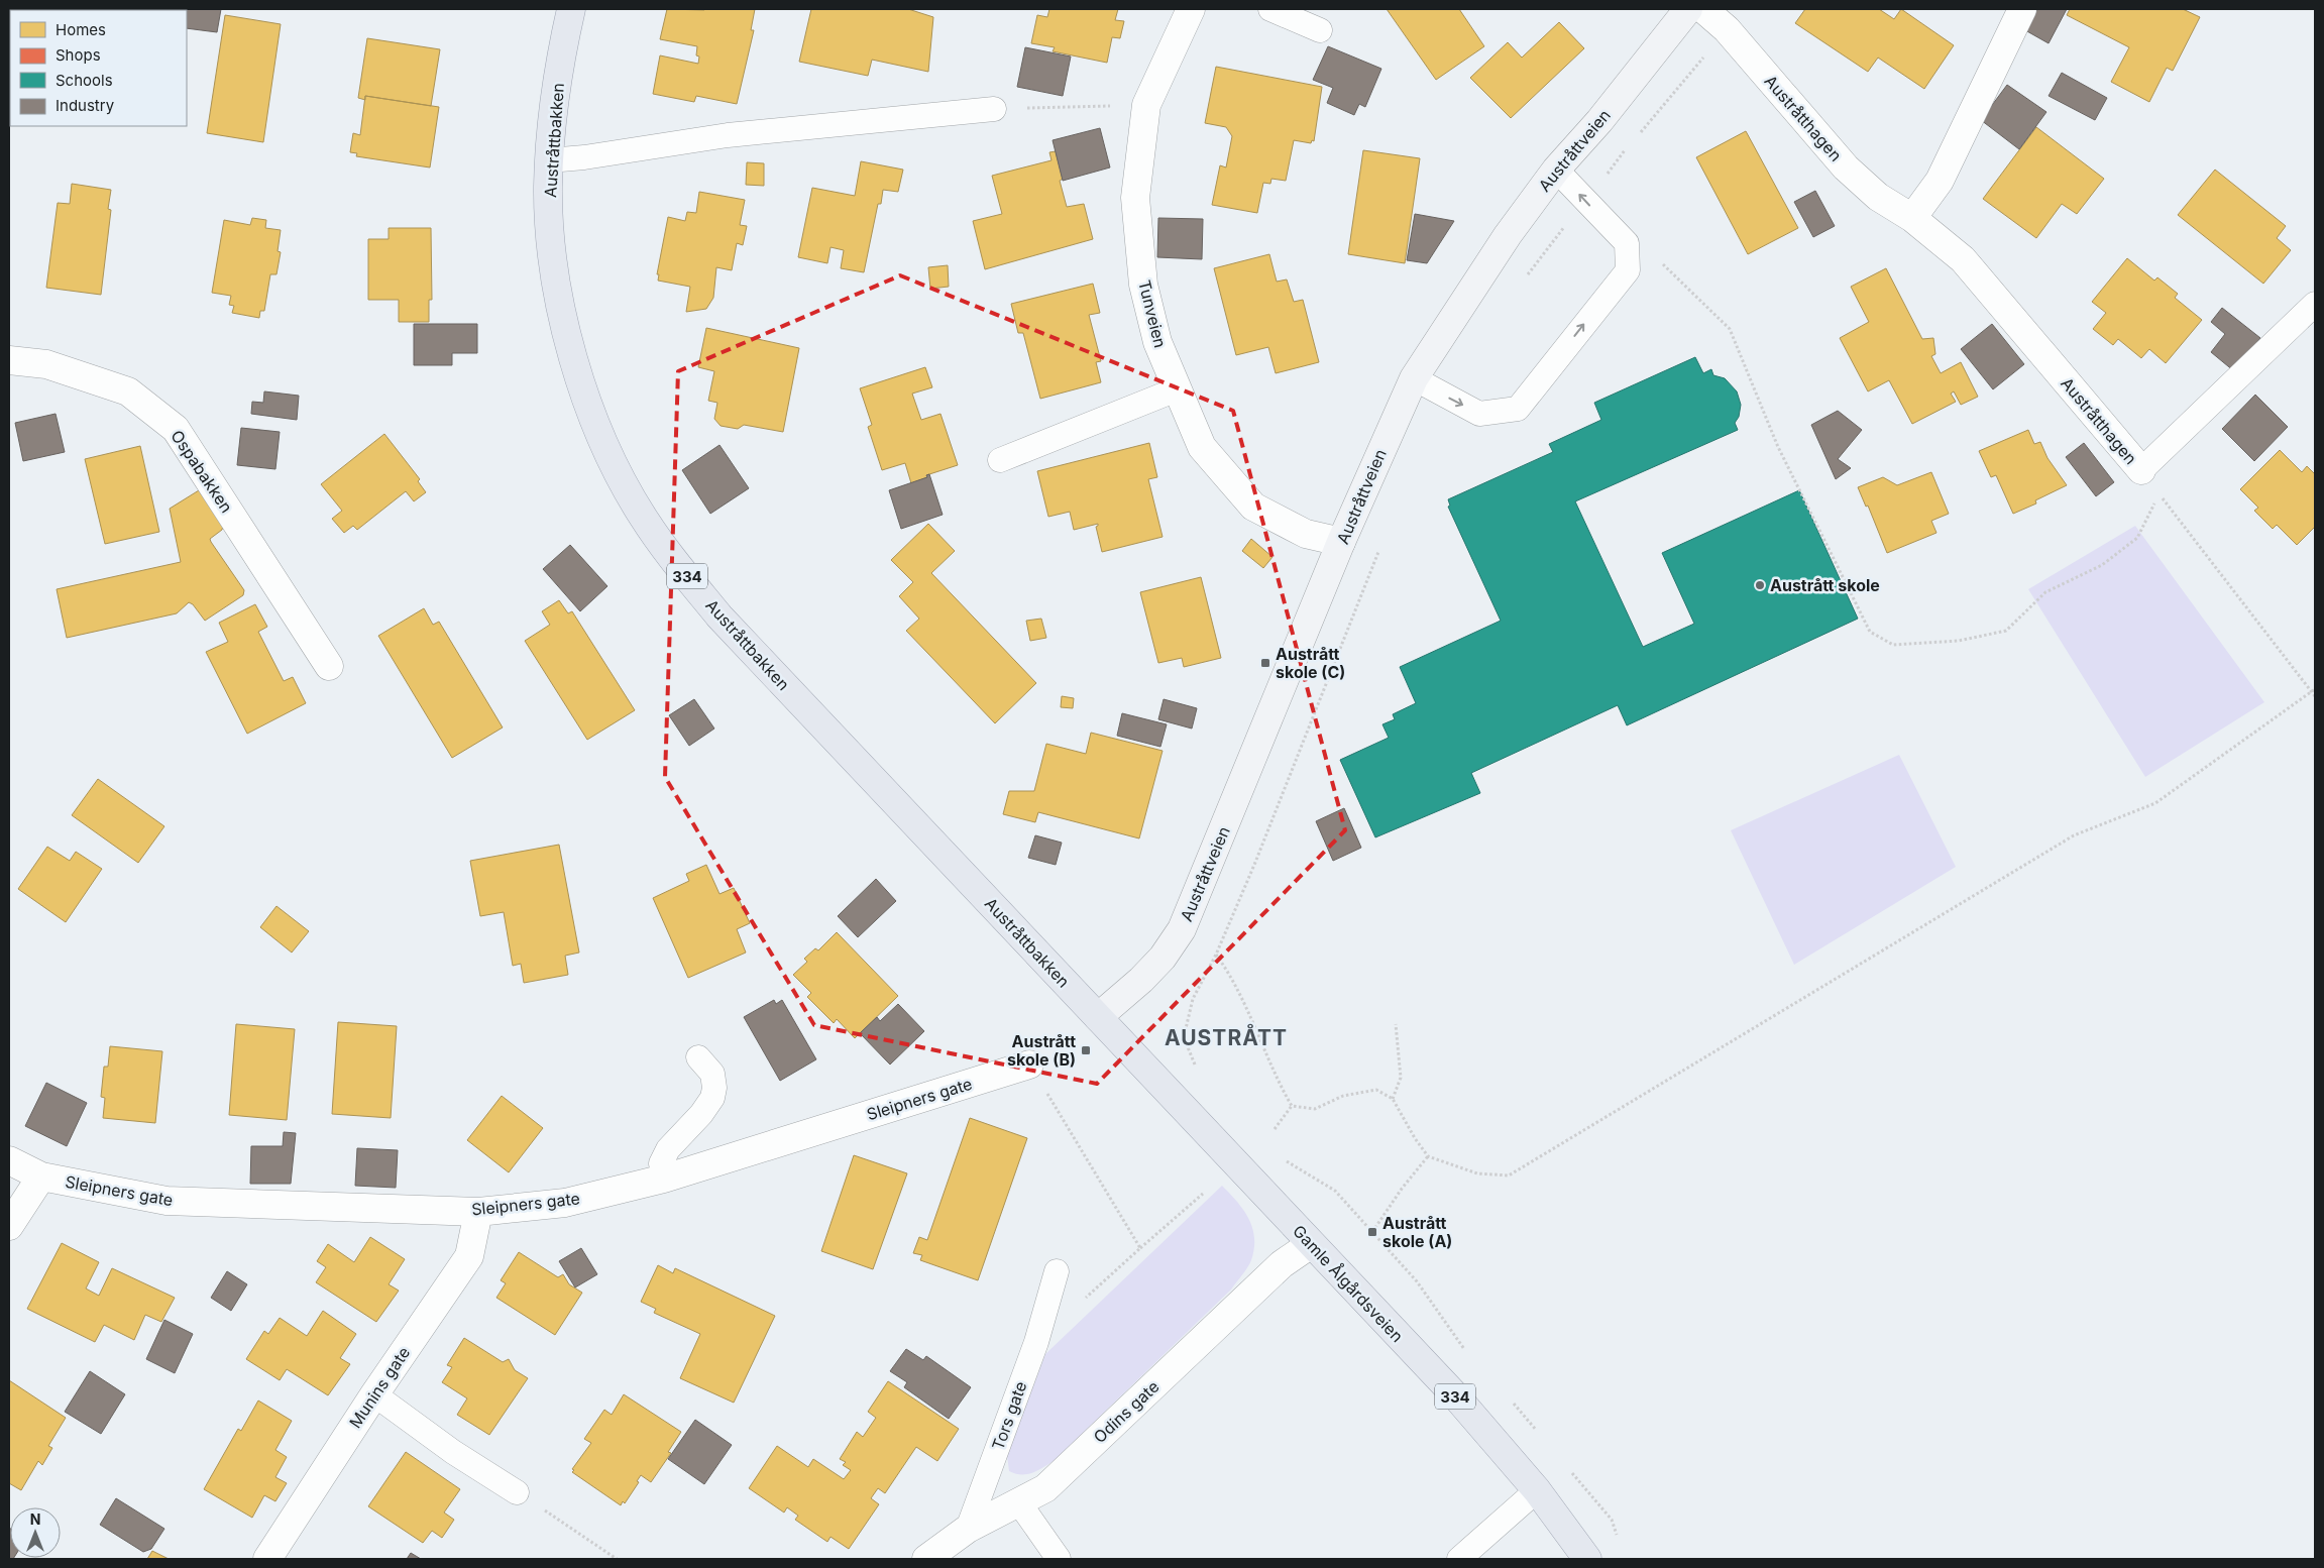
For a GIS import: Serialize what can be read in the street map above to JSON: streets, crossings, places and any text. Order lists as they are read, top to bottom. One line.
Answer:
{"streets":{"main road":["Austråttbakken","Austråttveien","334","Gamle Ålgårdsveien"],"street":["Austråtthagen","Tunveien","Ospabakken","Sleipners gate","Munins gate","Odins gate","Tors gate"]},"crossings":[["Austråttbakken","Austråttveien"],["Austråttbakken","Gamle Ålgårdsveien"],["Austråttveien","Tunveien"],["Austråttveien","Gamle Ålgårdsveien"],["Sleipners gate","Munins gate"],["Gamle Ålgårdsveien","Odins gate"],["Odins gate","Tors gate"]],"districts":["AUSTRÅTT"],"places":{"other":["Austrått skole"],"transit":["Austrått skole (C)","Austrått skole (B)","Austrått skole (A)"]},"legend":["Homes","Shops","Schools","Industry"],"north":"top"}
